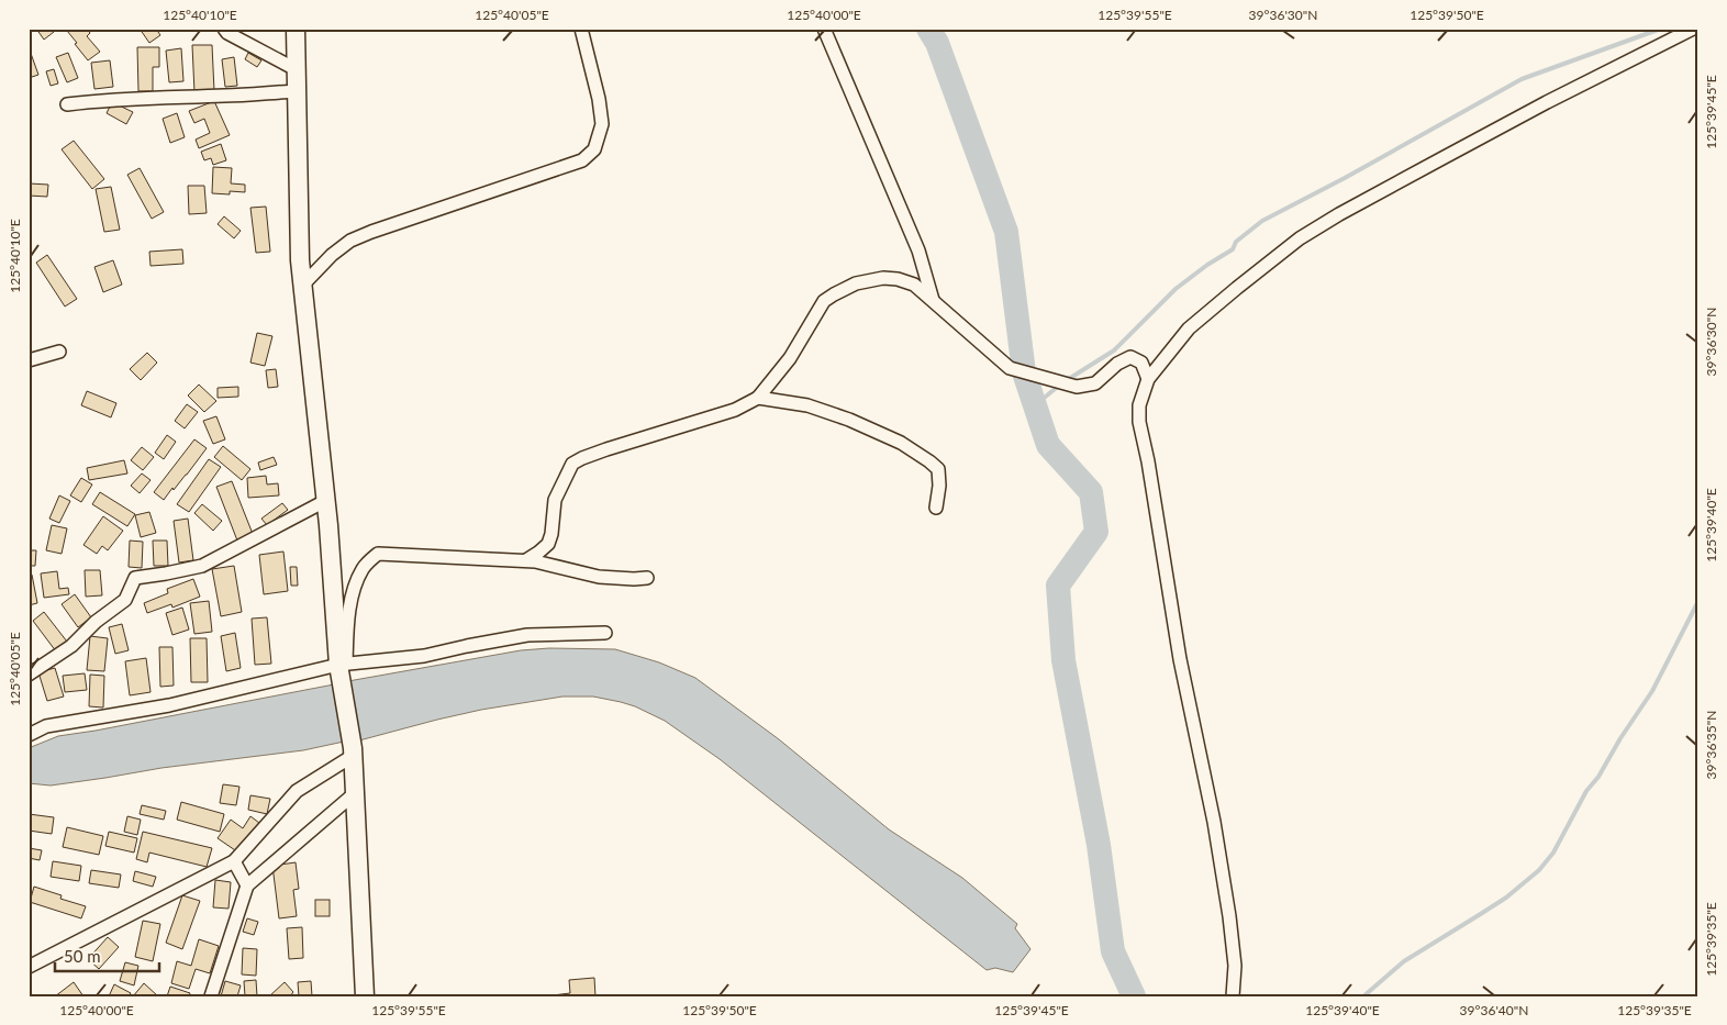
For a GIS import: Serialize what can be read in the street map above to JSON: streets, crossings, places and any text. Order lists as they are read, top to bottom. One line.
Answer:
{"scale_bar":"50 m","coordinates":["125°40'10\"E","125°40'05\"E","125°40'00\"E","125°39'55\"E","39°36'30\"N","125°39'50\"E","125°39'45\"E","125°39'40\"E","39°36'35\"N","125°39'35\"E","39°36'40\"N"]}
